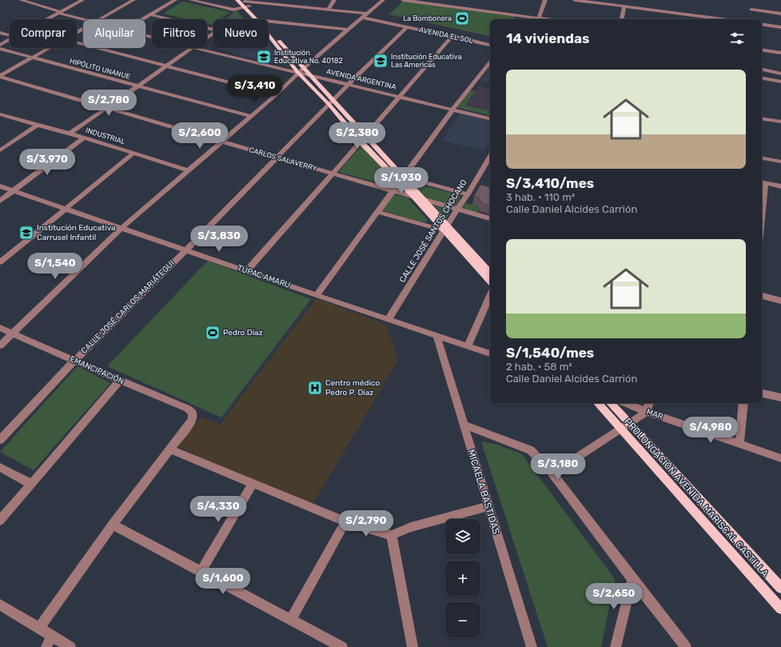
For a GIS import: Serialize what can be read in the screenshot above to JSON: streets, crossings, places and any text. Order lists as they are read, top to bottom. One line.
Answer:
{"streets":{"main road":["PROLONGACIÓN AVENIDA MARISCAL CASTILLA"],"street":["AVENIDA EL SOL","HIPÓLITO UNANUE","AVENIDA ARGENTINA","INDUSTRIAL","CARLOS SALAVERRY","CALLE JOSÉ SANTOS CHOCANO","TÚPAC AMARU","CALLE JOSÉ CARLOS MARIÁTEGUI","EMANCIPACIÓN","MAR","MICAELA BASTIDAS"]},"crossings":[["AVENIDA EL SOL","CALLE JOSÉ CARLOS MARIÁTEGUI"],["AVENIDA ARGENTINA","CALLE JOSÉ CARLOS MARIÁTEGUI"],["CARLOS SALAVERRY","CALLE JOSÉ SANTOS CHOCANO"],["CARLOS SALAVERRY","CALLE JOSÉ CARLOS MARIÁTEGUI"],["CALLE JOSÉ SANTOS CHOCANO","TÚPAC AMARU"],["TÚPAC AMARU","CALLE JOSÉ CARLOS MARIÁTEGUI"],["TÚPAC AMARU","MICAELA BASTIDAS"],["CALLE JOSÉ CARLOS MARIÁTEGUI","EMANCIPACIÓN"]],"places":{"sports":["La Bombonera","Pedro Díaz"],"school or university":["Institución Educativa No. 40182","Institución Educativa Las Americas","Institución Educativa Carrusel Infantil"],"hospital":["Centro médico Pedro P. Díaz"]},"page":{"chip":["Comprar","Alquilar","Filtros","Nuevo"],"heading":"14 viviendas","list":[{"name":"S/3,410/mes","note":"3 hab. · 110 m² · Calle Daniel Alcides Carrión"},{"name":"S/1,540/mes","note":"2 hab. · 58 m² · Calle Daniel Alcides Carrión"}],"price":["S/3,410","S/2,780","S/2,600","S/2,380","S/3,970","S/1,930","S/3,830","S/1,540","S/4,980","S/3,180","S/4,330","S/2,790","S/1,600","S/2,650"],"map_buttons":["+","−"]}}
